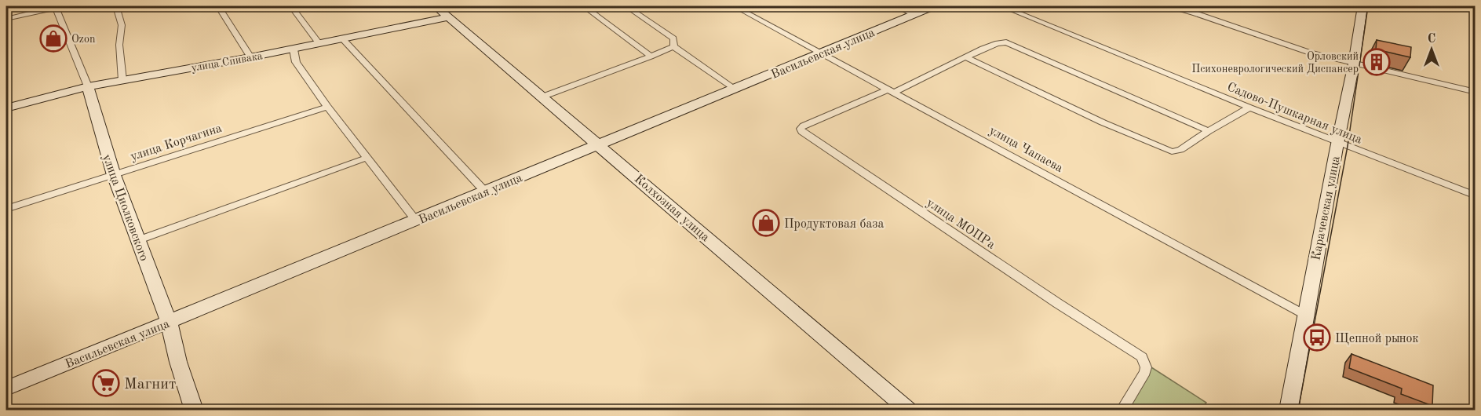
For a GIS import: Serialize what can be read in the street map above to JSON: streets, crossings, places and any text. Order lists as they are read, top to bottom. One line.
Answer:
{"streets":{"street":["Васильевская улица","улица Спивака","Садово-Пушкарная улица","улица Корчагина","улица Чапаева","улица Циолковского","Колхозная улица","Карачевская улица","улица МОПРа"]},"crossings":[["Васильевская улица","улица Чапаева"],["Васильевская улица","улица Циолковского"],["Васильевская улица","Колхозная улица"],["улица Спивака","улица Циолковского"],["улица Спивака","Колхозная улица"],["Садово-Пушкарная улица","Карачевская улица"],["улица Корчагина","улица Циолковского"],["улица Чапаева","Карачевская улица"],["улица Чапаева","улица МОПРа"]],"places":{"shop":["Ozon","Продуктовая база"],"building":["Орловский Психоневрологический Диспансер"],"bus stop":["Щепной рынок"],"supermarket":["Магнит"]},"north":"top"}
